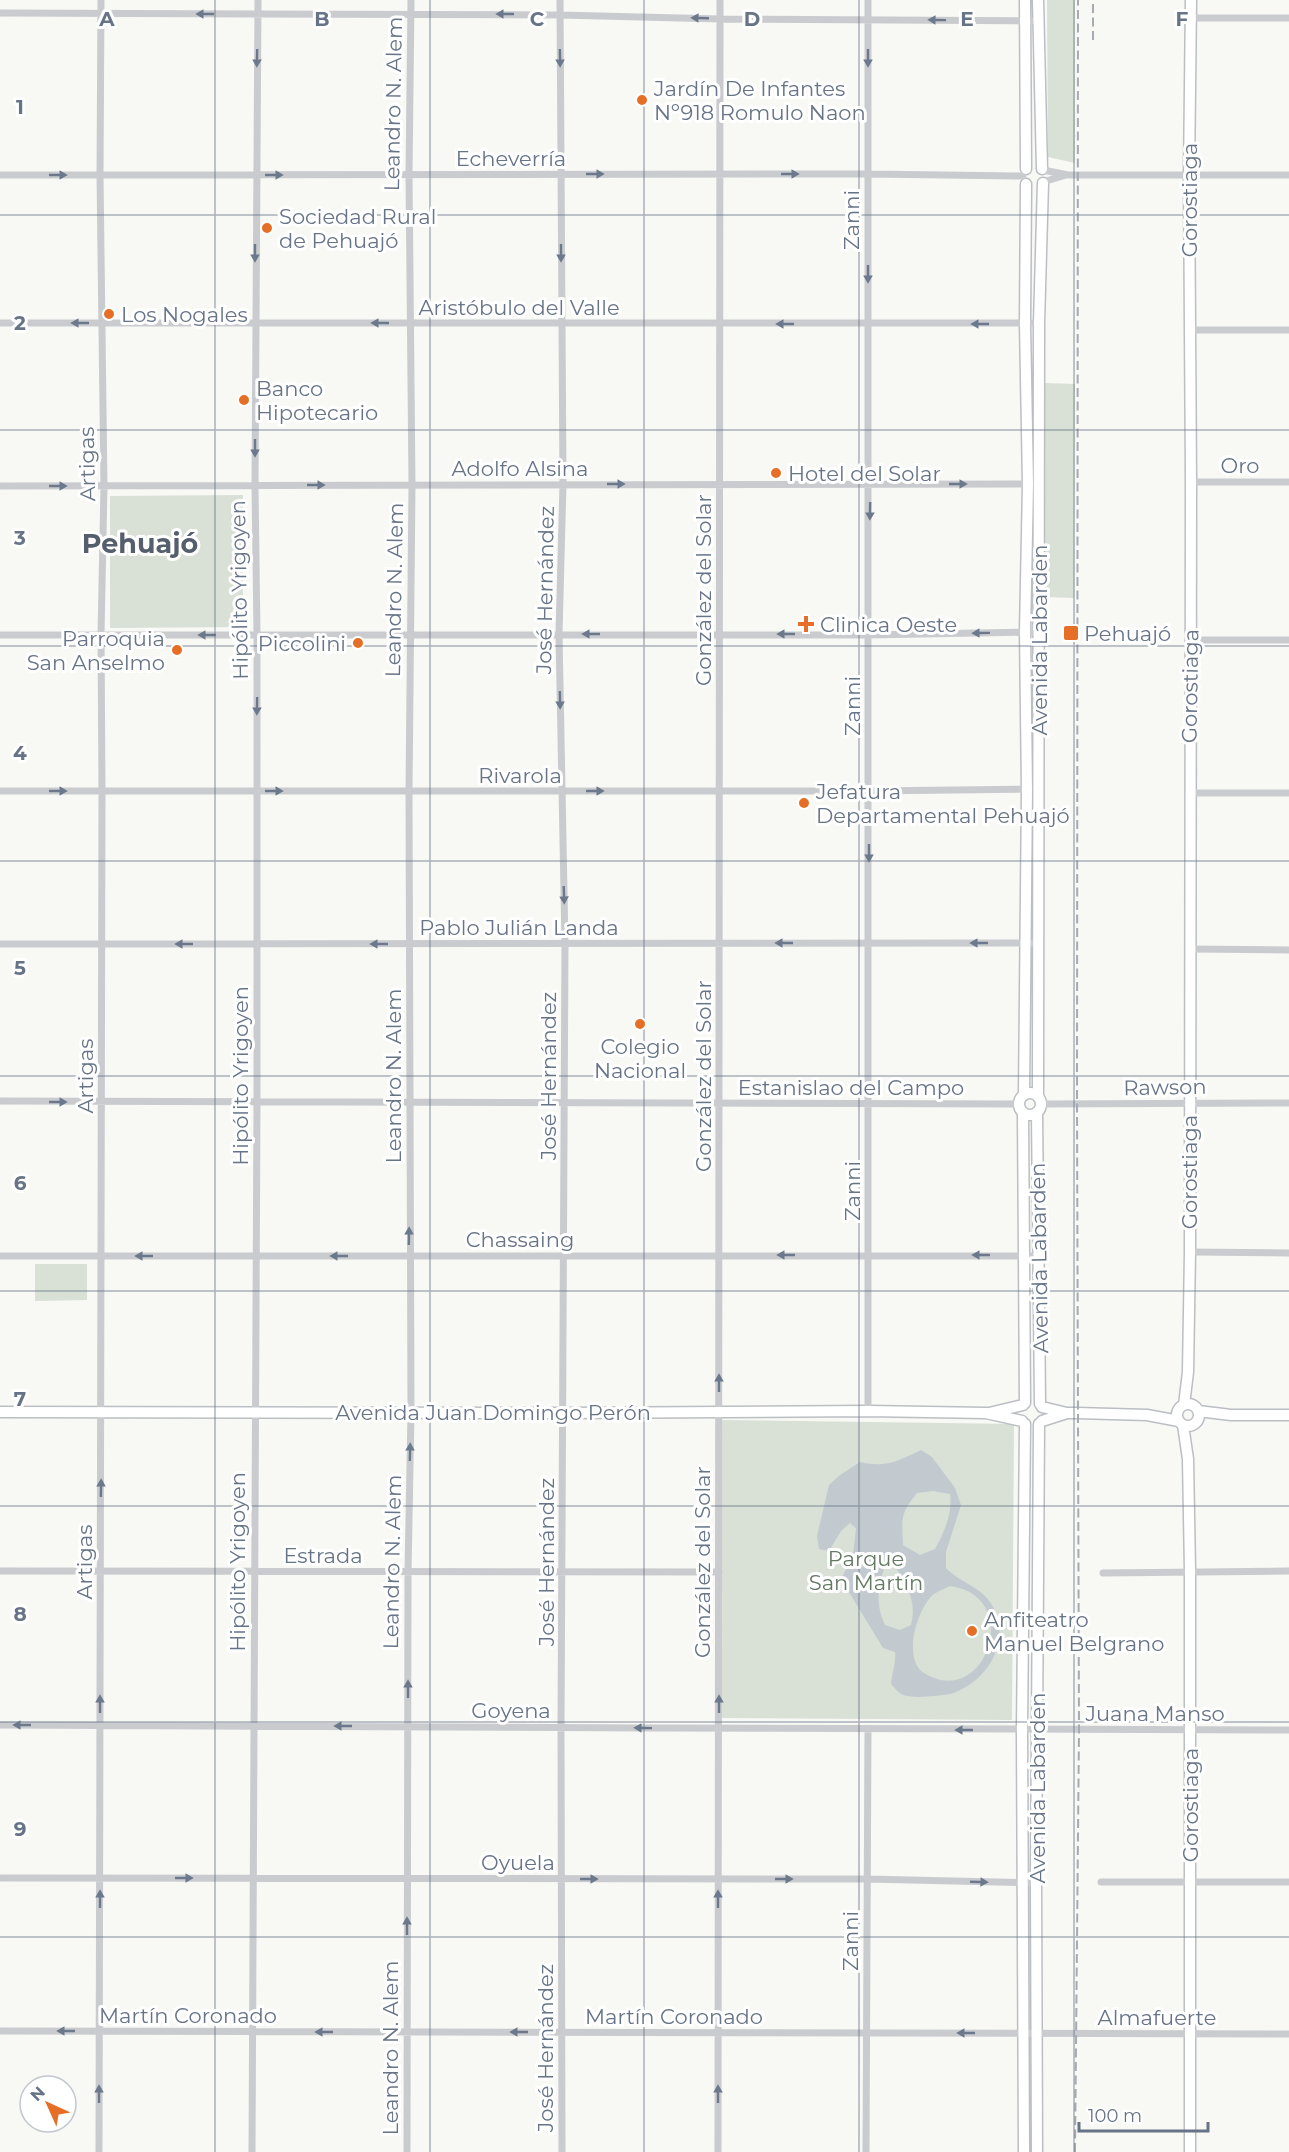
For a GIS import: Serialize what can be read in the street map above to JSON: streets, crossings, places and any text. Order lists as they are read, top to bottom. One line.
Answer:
{"streets":{"main road":["Gorostiaga","Avenida Labarden","Avenida Juan Domingo Perón"],"street":["Leandro N. Alem","Echeverría","Zanni","Aristóbulo del Valle","Artigas","Oro","Adolfo Alsina","Hipólito Yrigoyen","José Hernández","González del Solar","Rivarola","Pablo Julián Landa","Estanislao del Campo","Rawson","Chassaing","Estrada","Goyena","Juana Manso","Oyuela","Martín Coronado","Almafuerte"]},"crossings":[["Leandro N. Alem","Echeverría"],["Leandro N. Alem","Aristóbulo del Valle"],["Leandro N. Alem","Adolfo Alsina"],["Leandro N. Alem","Rivarola"],["Leandro N. Alem","Pablo Julián Landa"],["Leandro N. Alem","Estanislao del Campo"],["Leandro N. Alem","Chassaing"],["Leandro N. Alem","Avenida Juan Domingo Perón"],["Leandro N. Alem","Estrada"],["Leandro N. Alem","Goyena"],["Leandro N. Alem","Oyuela"],["Leandro N. Alem","Martín Coronado"],["Echeverría","Zanni"],["Echeverría","Artigas"],["Echeverría","Hipólito Yrigoyen"],["Echeverría","José Hernández"],["Echeverría","González del Solar"],["Echeverría","Avenida Labarden"],["Gorostiaga","Oro"],["Gorostiaga","Rawson"],["Gorostiaga","Juana Manso"],["Gorostiaga","Almafuerte"],["Zanni","Aristóbulo del Valle"],["Zanni","Adolfo Alsina"],["Zanni","Rivarola"],["Zanni","Pablo Julián Landa"],["Zanni","Estanislao del Campo"],["Zanni","Chassaing"],["Zanni","Avenida Juan Domingo Perón"],["Zanni","Goyena"],["Zanni","Oyuela"],["Zanni","Martín Coronado"],["Aristóbulo del Valle","Artigas"],["Aristóbulo del Valle","Hipólito Yrigoyen"],["Aristóbulo del Valle","José Hernández"],["Aristóbulo del Valle","González del Solar"],["Aristóbulo del Valle","Avenida Labarden"],["Artigas","Adolfo Alsina"],["Artigas","Rivarola"],["Artigas","Pablo Julián Landa"],["Artigas","Estanislao del Campo"],["Artigas","Chassaing"],["Artigas","Avenida Juan Domingo Perón"],["Artigas","Estrada"],["Artigas","Goyena"],["Artigas","Oyuela"],["Artigas","Martín Coronado"],["Adolfo Alsina","Hipólito Yrigoyen"],["Adolfo Alsina","José Hernández"],["Adolfo Alsina","González del Solar"],["Adolfo Alsina","Avenida Labarden"],["Hipólito Yrigoyen","Rivarola"],["Hipólito Yrigoyen","Pablo Julián Landa"],["Hipólito Yrigoyen","Estanislao del Campo"],["Hipólito Yrigoyen","Chassaing"],["Hipólito Yrigoyen","Avenida Juan Domingo Perón"],["Hipólito Yrigoyen","Estrada"],["Hipólito Yrigoyen","Goyena"],["Hipólito Yrigoyen","Oyuela"],["Hipólito Yrigoyen","Martín Coronado"],["José Hernández","Rivarola"],["José Hernández","Pablo Julián Landa"],["José Hernández","Estanislao del Campo"],["José Hernández","Chassaing"],["José Hernández","Avenida Juan Domingo Perón"],["José Hernández","Estrada"],["José Hernández","Goyena"],["José Hernández","Oyuela"],["José Hernández","Martín Coronado"],["González del Solar","Rivarola"],["González del Solar","Pablo Julián Landa"],["González del Solar","Estanislao del Campo"],["González del Solar","Chassaing"],["González del Solar","Avenida Juan Domingo Perón"],["González del Solar","Estrada"],["González del Solar","Goyena"],["González del Solar","Oyuela"],["González del Solar","Martín Coronado"],["Avenida Labarden","Rivarola"],["Avenida Labarden","Pablo Julián Landa"],["Avenida Labarden","Estanislao del Campo"],["Avenida Labarden","Rawson"],["Avenida Labarden","Chassaing"],["Avenida Labarden","Avenida Juan Domingo Perón"],["Avenida Labarden","Goyena"],["Avenida Labarden","Juana Manso"],["Avenida Labarden","Oyuela"],["Avenida Labarden","Martín Coronado"],["Avenida Labarden","Almafuerte"],["Goyena","Juana Manso"],["Martín Coronado","Almafuerte"]],"one_way":["Echeverría","Aristóbulo del Valle","Adolfo Alsina","Rivarola","Pablo Julián Landa","Chassaing","Goyena","Oyuela","Martín Coronado"],"districts":["Pehuajó"],"parks":["Parque San Martín"],"places":{"other":["Jardín De Infantes Nº918 Romulo Naon","Sociedad Rural de Pehuajó","Los Nogales","Banco Hipotecario","Hotel del Solar","Piccolini","Parroquia San Anselmo","Jefatura Departamental Pehuajó","Colegio Nacional","Anfiteatro Manuel Belgrano"],"health":["Clinica Oeste"],"transit":["Pehuajó"]},"scale_bar":"100 m","north":"top left","grid":{"columns":["A","B","C","D","E","F"],"rows":["1","2","3","4","5","6","7","8","9"]}}
